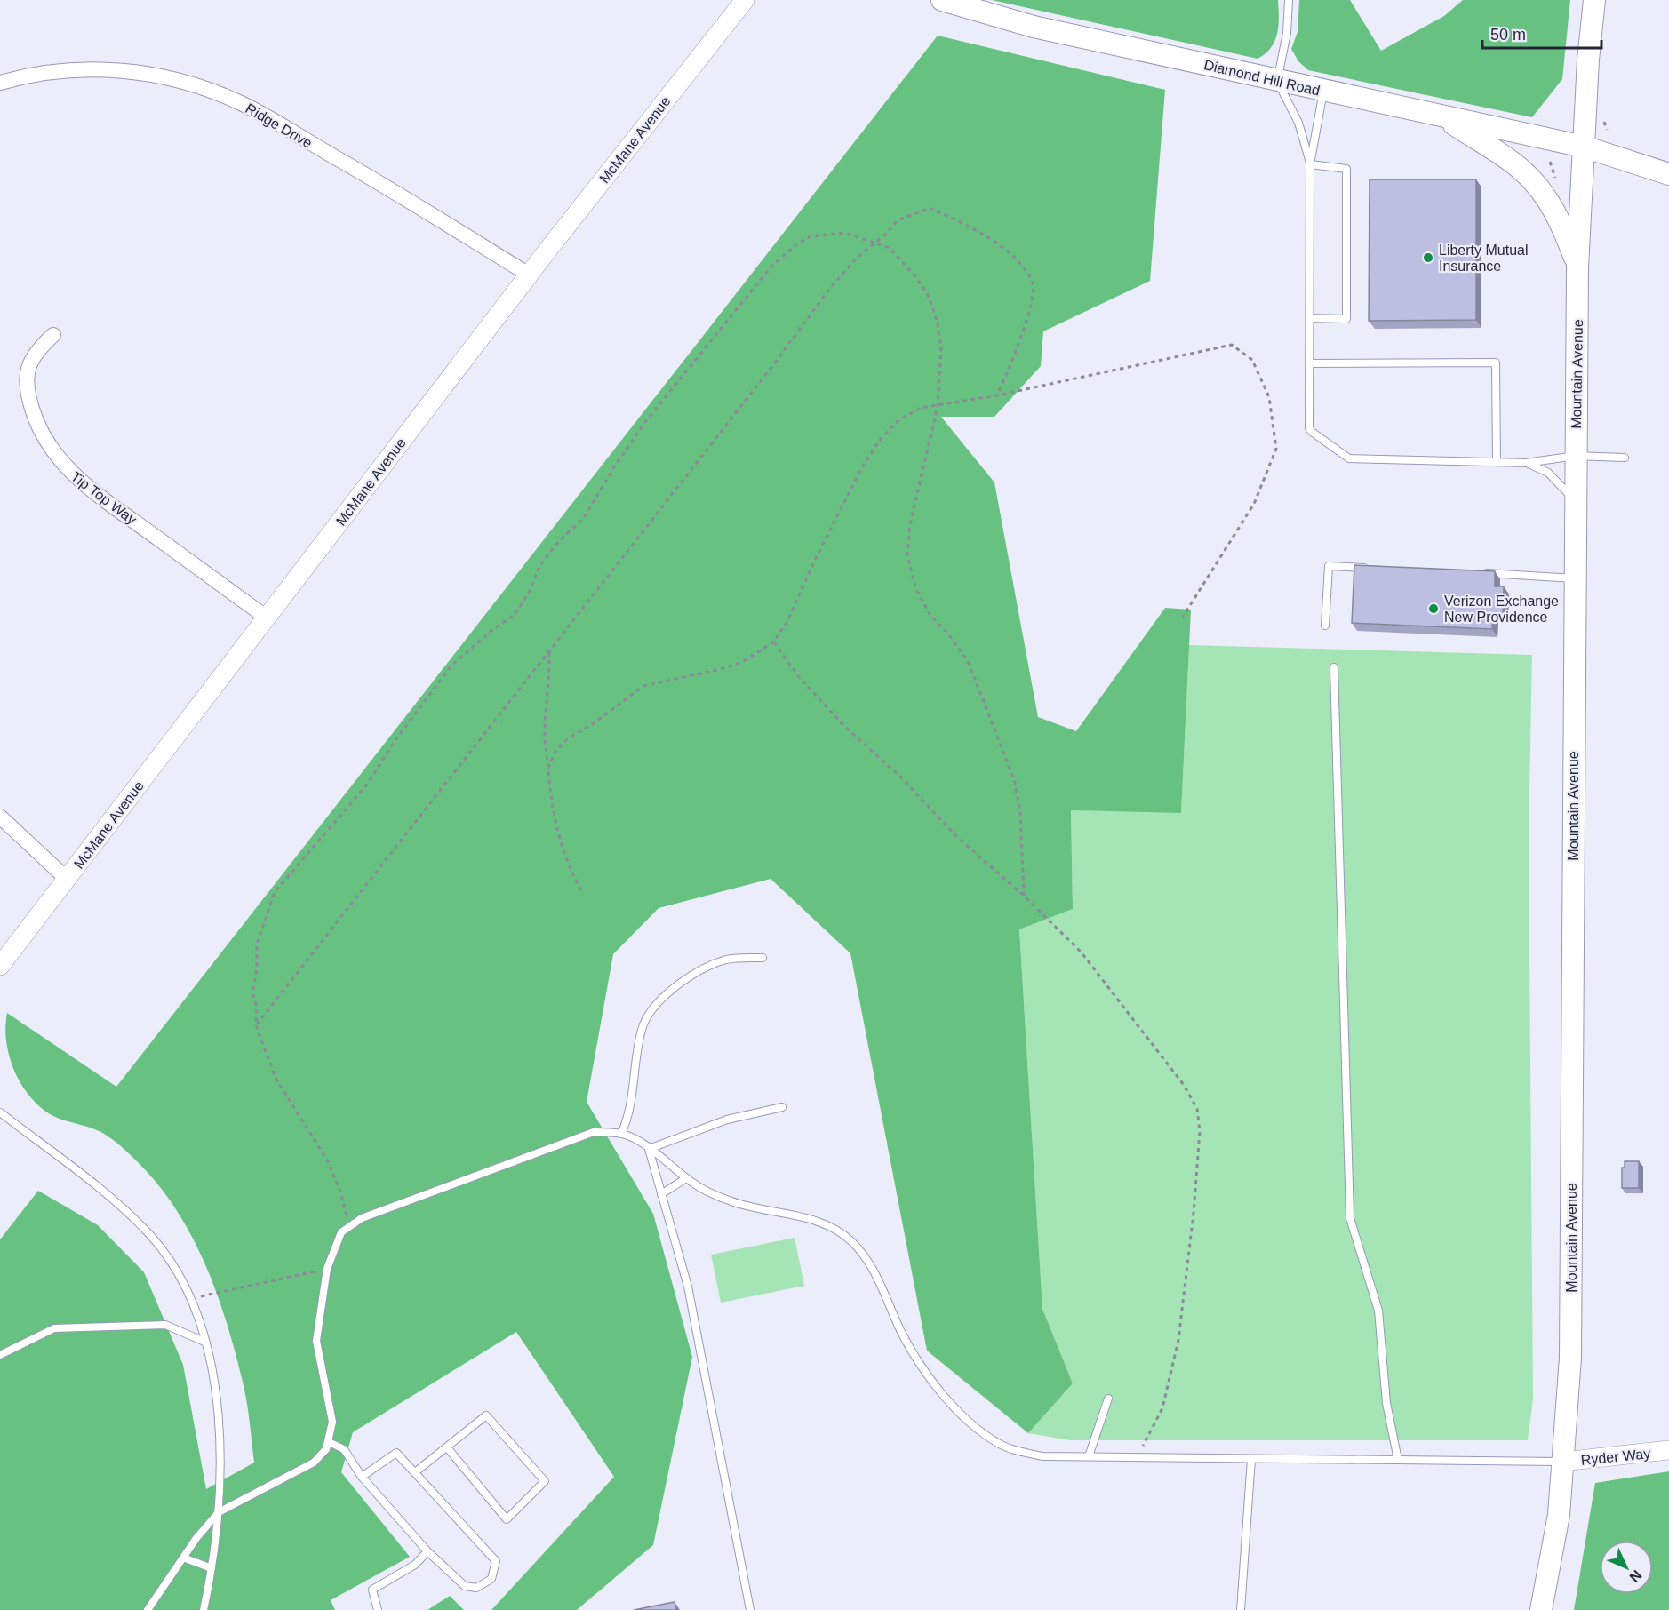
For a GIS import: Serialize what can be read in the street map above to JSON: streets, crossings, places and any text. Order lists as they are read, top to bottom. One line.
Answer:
{"streets":{"main road":["Diamond Hill Road","Mountain Avenue"],"street":["Ridge Drive","McMane Avenue","Tip Top Way","Ryder Way"]},"crossings":[["Diamond Hill Road","Mountain Avenue"],["Ridge Drive","McMane Avenue"],["McMane Avenue","Tip Top Way"],["Mountain Avenue","Ryder Way"]],"places":["Liberty Mutual Insurance","Verizon Exchange New Providence"],"scale_bar":"50 m","north":"bottom right"}
